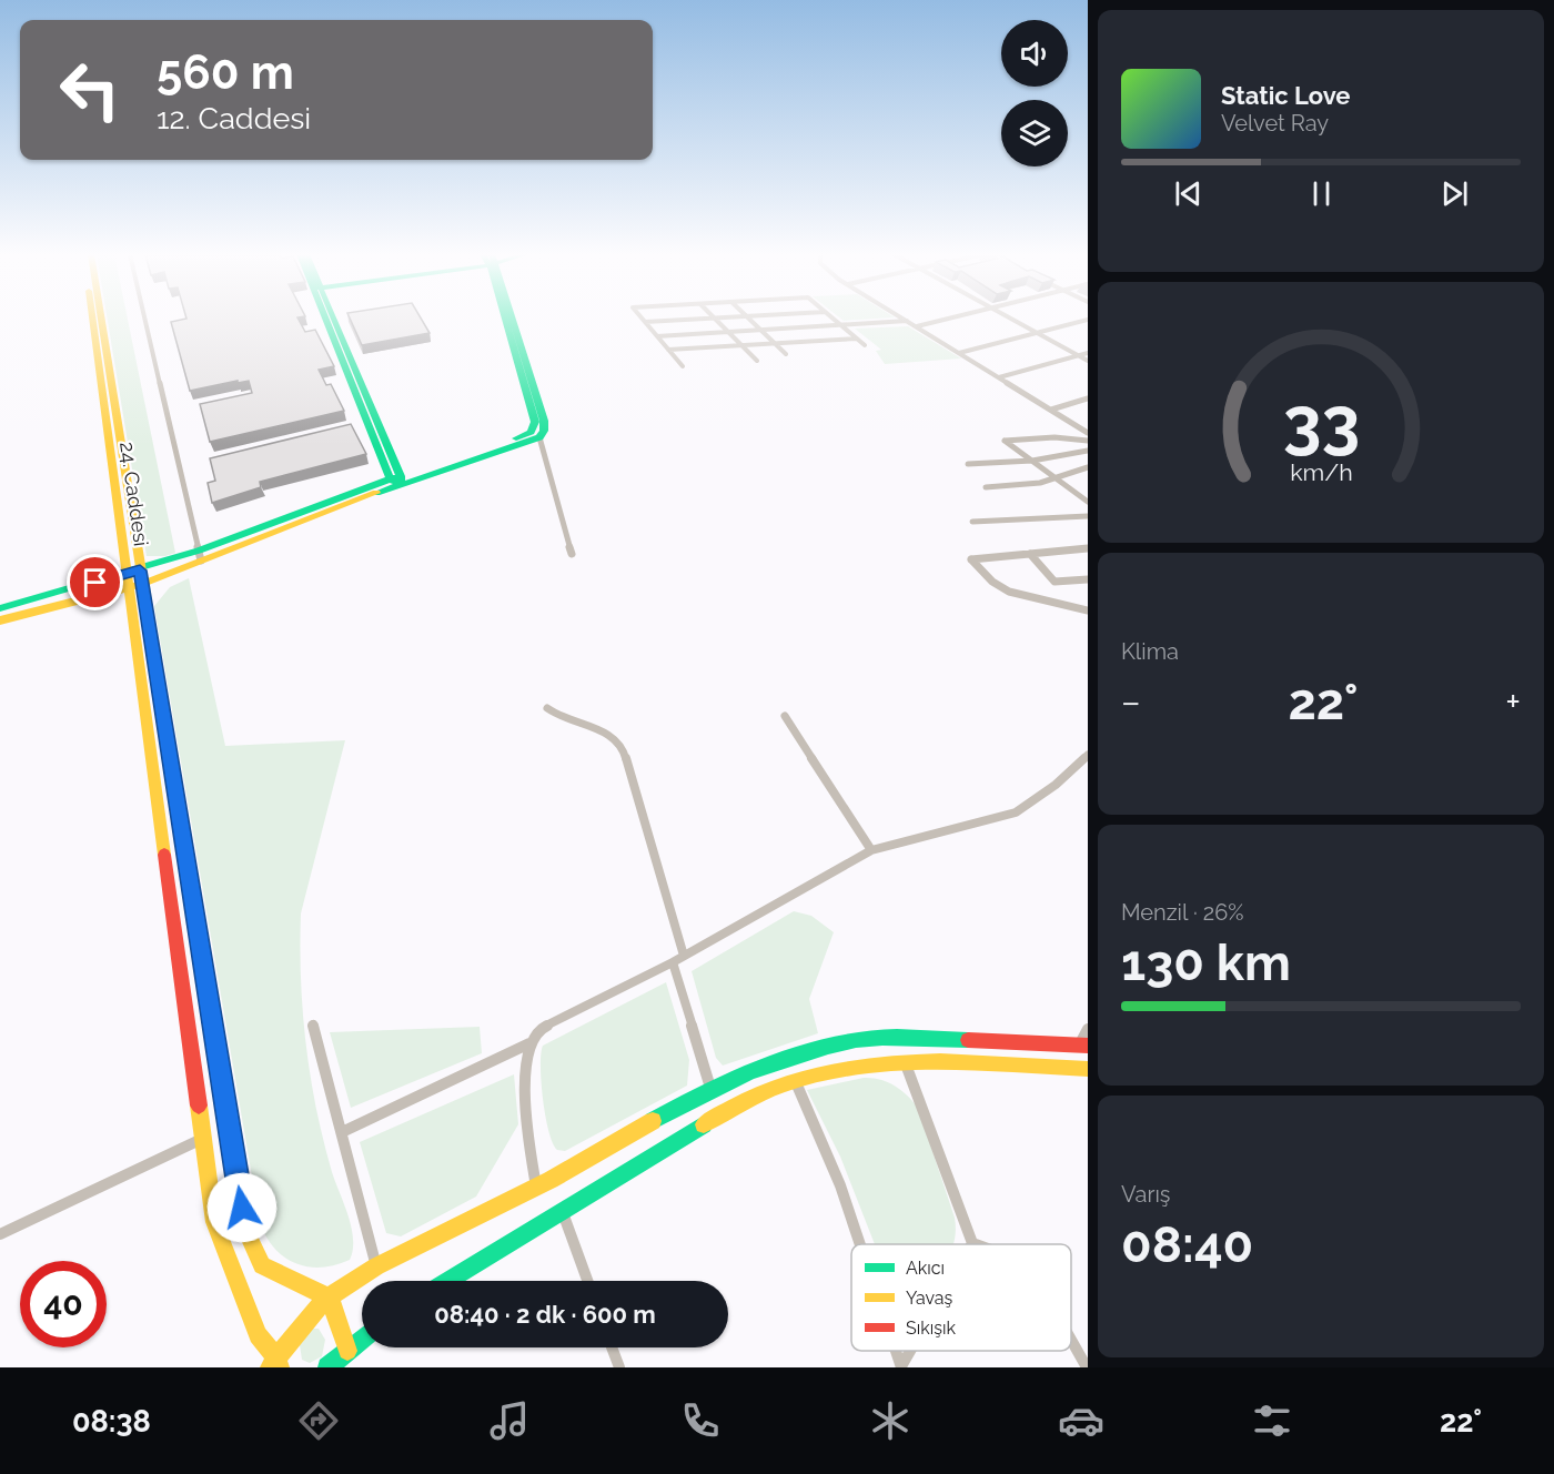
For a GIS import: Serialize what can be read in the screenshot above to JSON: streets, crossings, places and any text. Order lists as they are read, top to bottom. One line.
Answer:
{"streets":{"street":["24. Caddesi"]},"legend":["Akıcı","Yavaş","Sıkışık"],"page":{"turn":["560 m","12. Caddesi"],"song":["Static Love","Velvet Ray"],"tile":["Klima",["Menzil · 26%","130 km"],["Varış","08:40"]],"heat":["−","22°","+"],"limit":"40","trip":"08:40 · 2 dk · 600 m","tabs":["08:38","22°"],"gauge":["33","km/h"]}}
